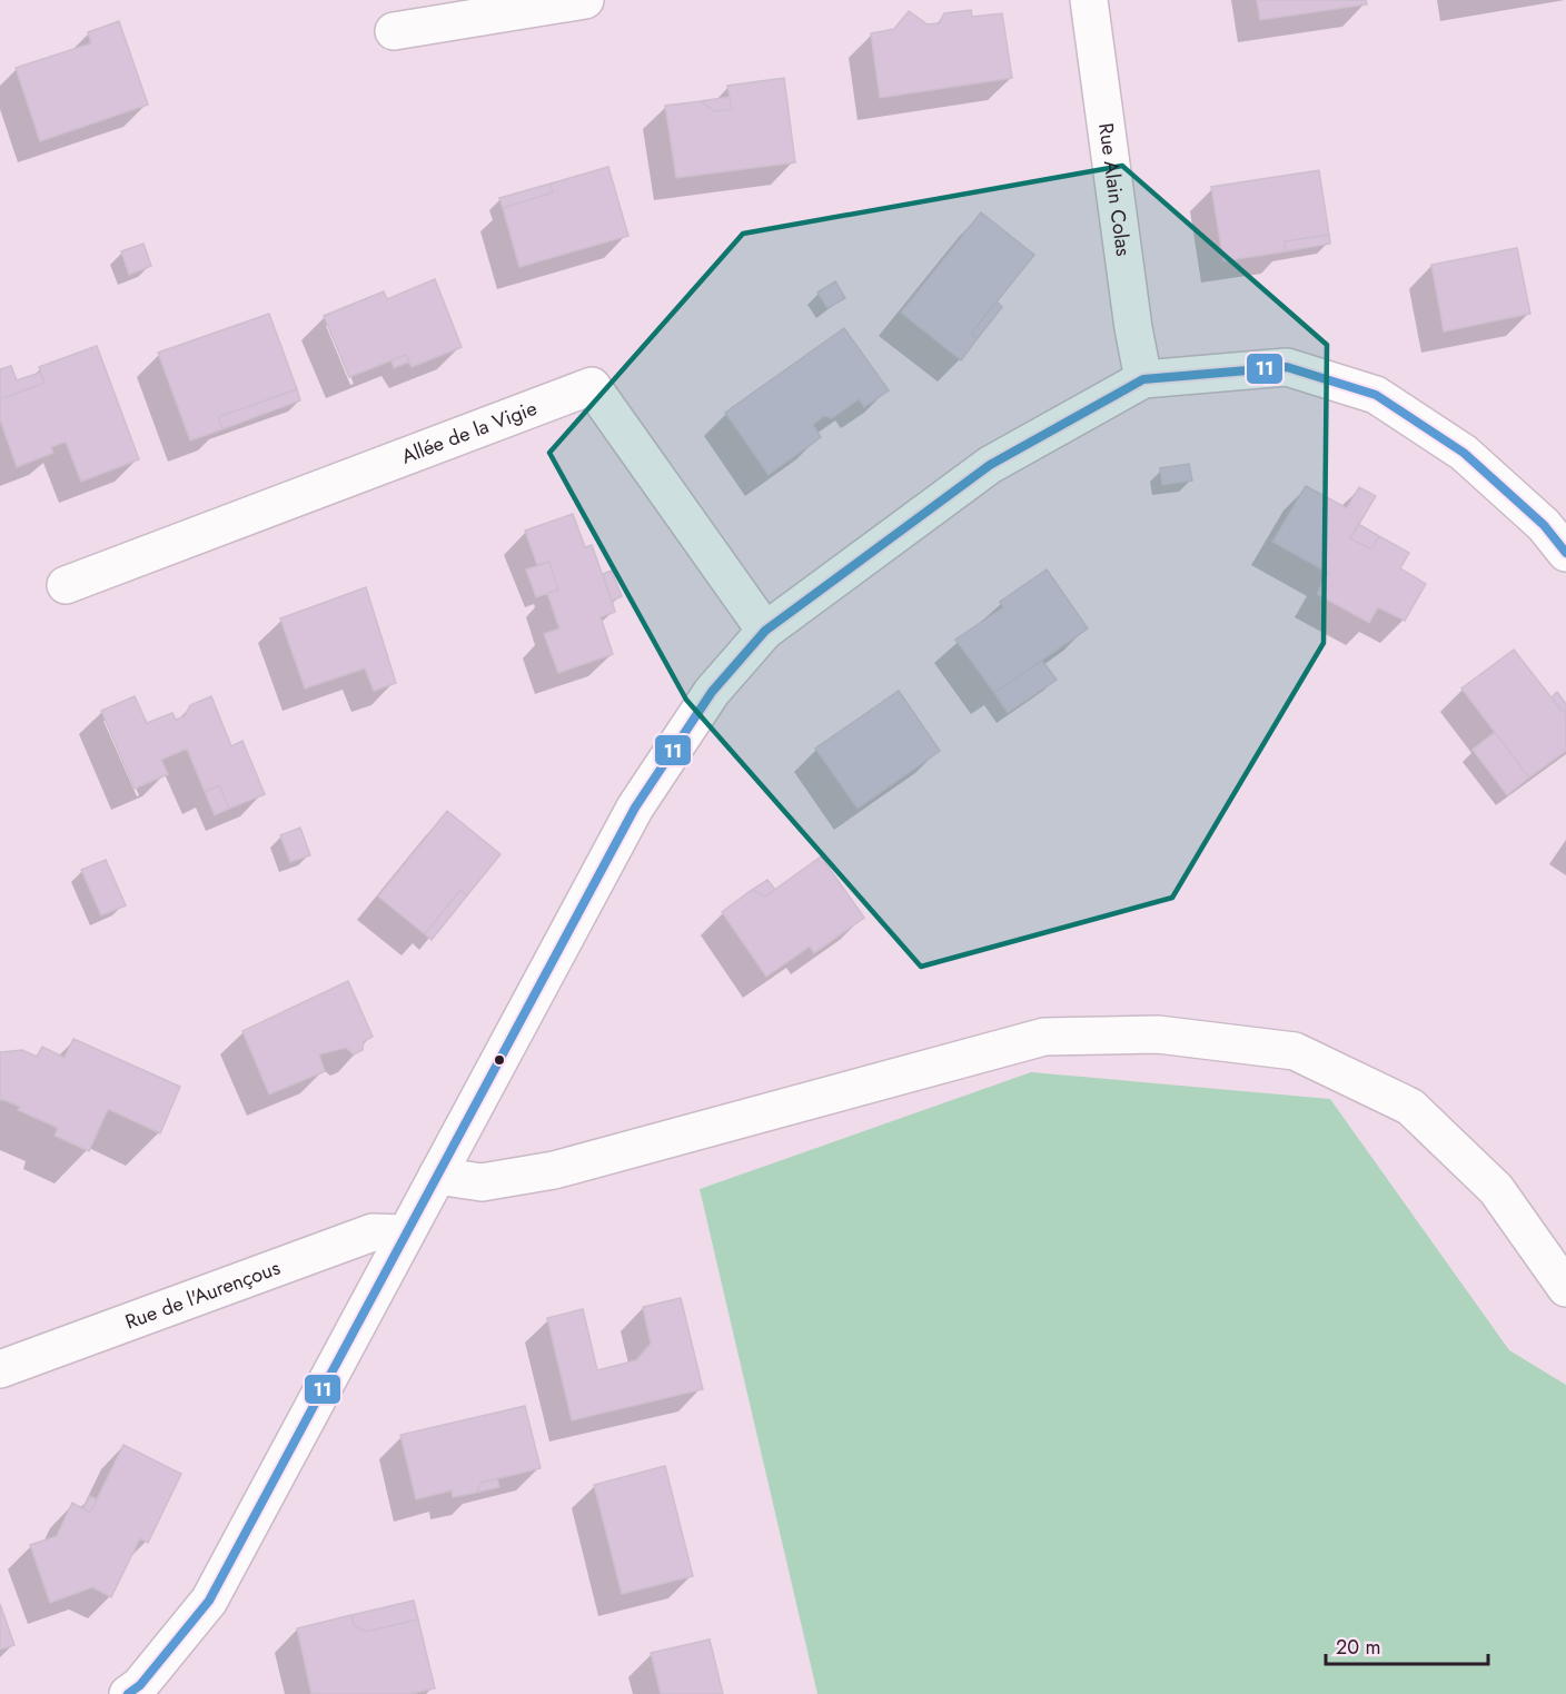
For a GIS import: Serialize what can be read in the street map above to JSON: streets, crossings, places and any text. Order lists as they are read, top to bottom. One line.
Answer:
{"streets":{"street":["Rue Alain Colas","Allée de la Vigie","Rue de l'Aurençous"]},"lines":["transit line 11"],"scale_bar":"20 m"}
